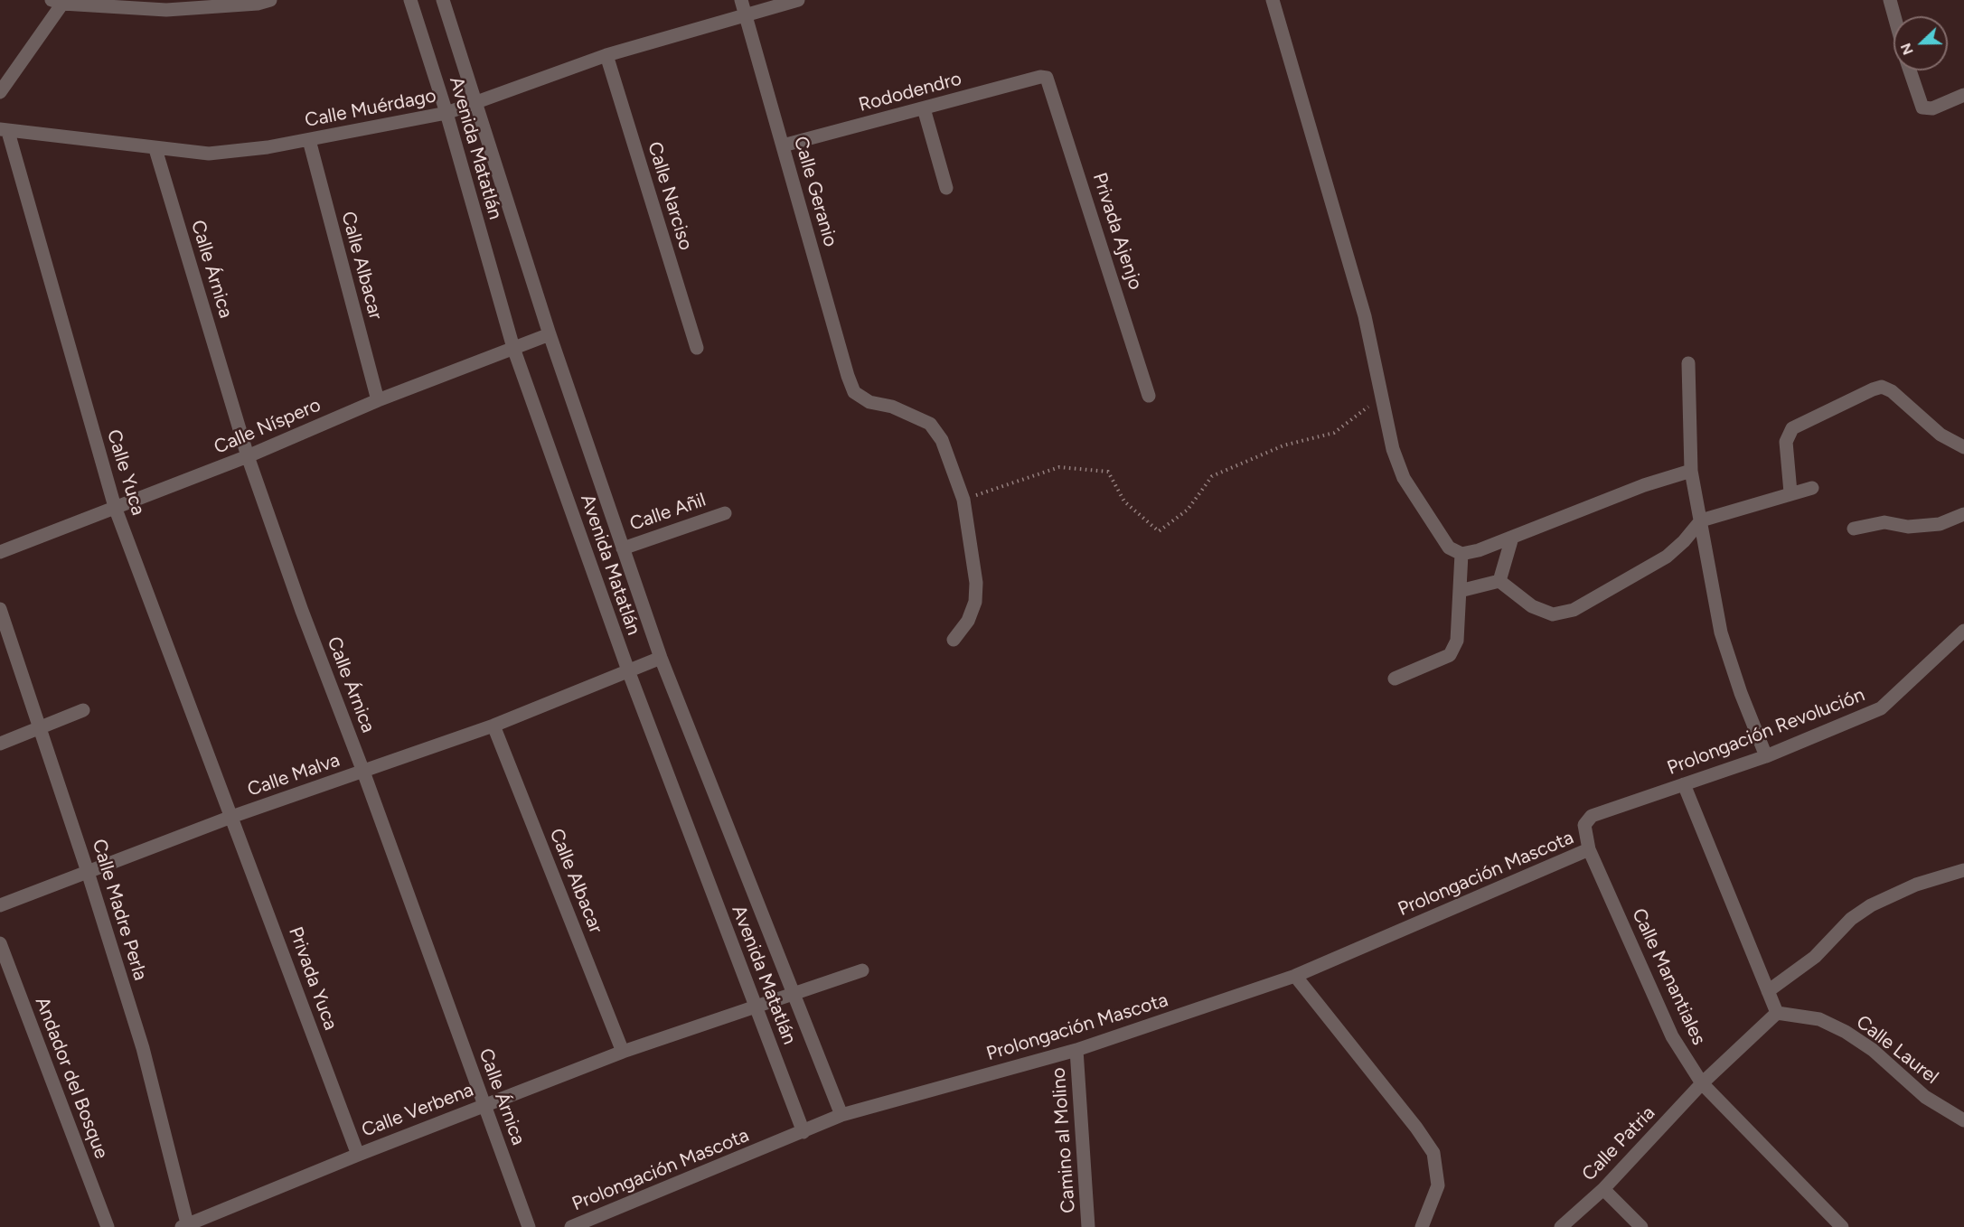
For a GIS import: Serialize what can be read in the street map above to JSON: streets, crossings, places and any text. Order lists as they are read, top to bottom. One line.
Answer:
{"streets":{"street":["Rododendro","Calle Muérdago","Avenida Matatlán","Calle Geranio","Calle Narciso","Privada Ajenjo","Calle Albacar","Calle Árnica","Calle Níspero","Calle Yuca","Calle Añil","Prolongación Revolución","Calle Malva","Prolongación Mascota","Calle Madre Perla","Calle Manantiales","Privada Yuca","Calle Laurel","Andador del Bosque","Calle Verbena","Camino al Molino","Calle Patria"]},"crossings":[["Rododendro","Calle Geranio"],["Rododendro","Privada Ajenjo"],["Calle Muérdago","Avenida Matatlán"],["Calle Muérdago","Calle Geranio"],["Calle Muérdago","Calle Narciso"],["Calle Muérdago","Calle Albacar"],["Calle Muérdago","Calle Árnica"],["Calle Muérdago","Calle Yuca"],["Avenida Matatlán","Calle Níspero"],["Avenida Matatlán","Calle Añil"],["Avenida Matatlán","Calle Malva"],["Avenida Matatlán","Prolongación Mascota"],["Avenida Matatlán","Calle Verbena"],["Calle Albacar","Calle Níspero"],["Calle Albacar","Calle Malva"],["Calle Albacar","Calle Verbena"],["Calle Árnica","Calle Níspero"],["Calle Árnica","Calle Malva"],["Calle Árnica","Calle Verbena"],["Calle Níspero","Calle Yuca"],["Calle Yuca","Calle Malva"],["Calle Yuca","Privada Yuca"],["Prolongación Revolución","Prolongación Mascota"],["Prolongación Revolución","Calle Manantiales"],["Calle Malva","Calle Madre Perla"],["Calle Malva","Privada Yuca"],["Prolongación Mascota","Calle Manantiales"],["Prolongación Mascota","Camino al Molino"],["Calle Madre Perla","Calle Verbena"],["Calle Manantiales","Calle Patria"],["Privada Yuca","Calle Verbena"]],"north":"left"}
